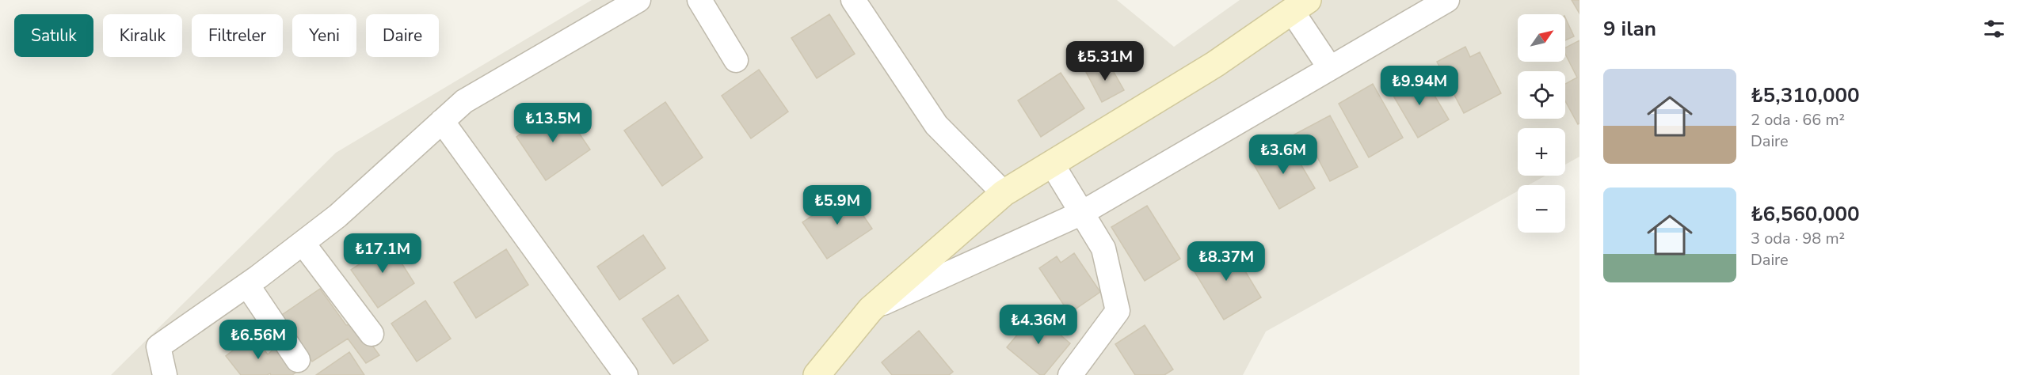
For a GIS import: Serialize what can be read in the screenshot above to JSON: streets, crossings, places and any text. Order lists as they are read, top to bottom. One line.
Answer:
{"north":"top right","page":{"heading":"9 ilan","map_buttons":["+","−"],"chip":["Satılık","Kiralık","Filtreler","Yeni","Daire"],"price":["₺5.31M","₺9.94M","₺13.5M","₺3.6M","₺5.9M","₺17.1M","₺8.37M","₺4.36M","₺6.56M"],"list":[{"name":"₺5,310,000","note":"2 oda · 66 m² · Daire"},{"name":"₺6,560,000","note":"3 oda · 98 m² · Daire"}]}}
